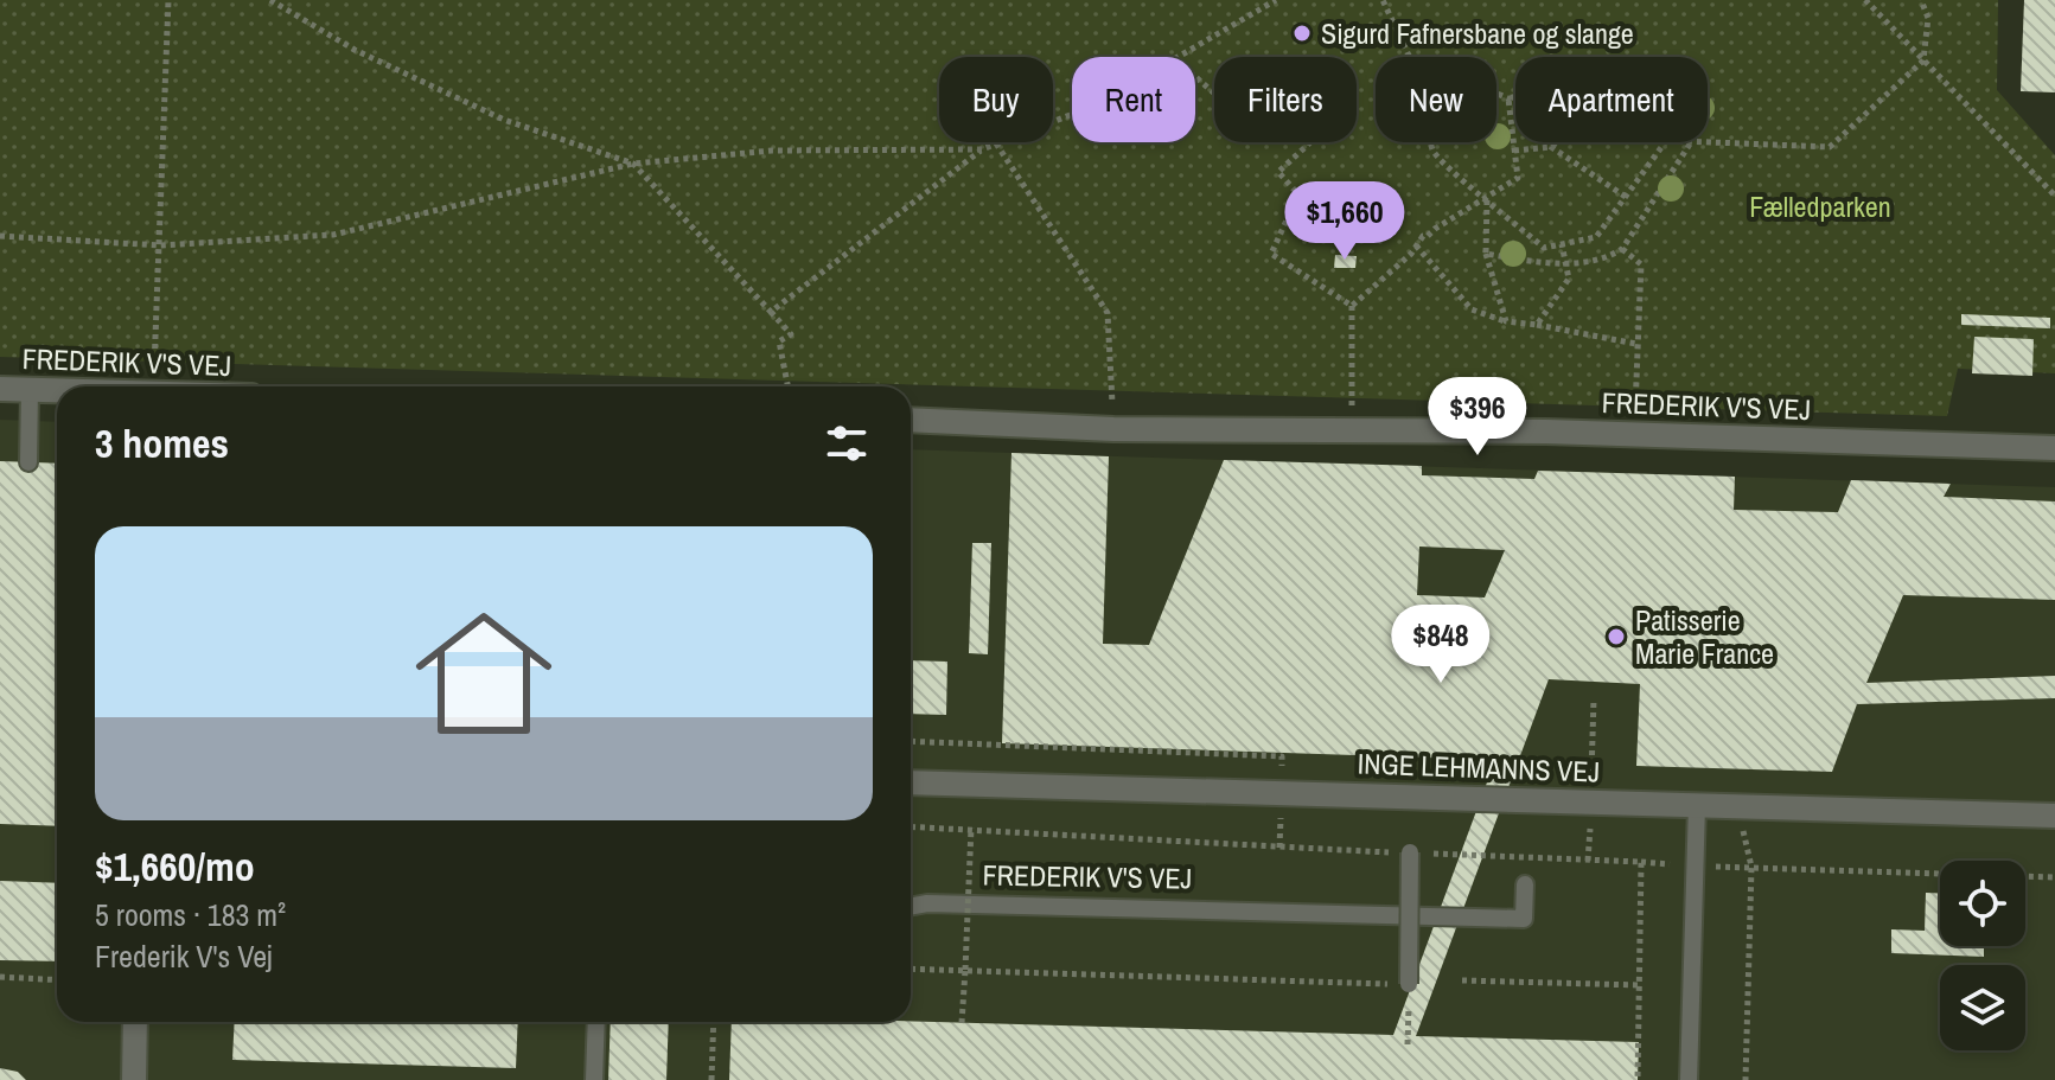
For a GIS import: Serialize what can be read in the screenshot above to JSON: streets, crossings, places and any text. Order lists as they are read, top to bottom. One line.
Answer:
{"streets":{"street":["FREDERIK V'S VEJ","INGE LEHMANNS VEJ"]},"parks":["Fælledparken"],"places":["Sigurd Fafnersbane og slange","Patisserie Marie France"],"page":{"chip":["Buy","Rent","Filters","New","Apartment"],"price":["$1,660","$396","$848"],"heading":"3 homes","list":[{"name":"$1,660/mo","note":"5 rooms · 183 m² · Frederik V's Vej"}]}}
